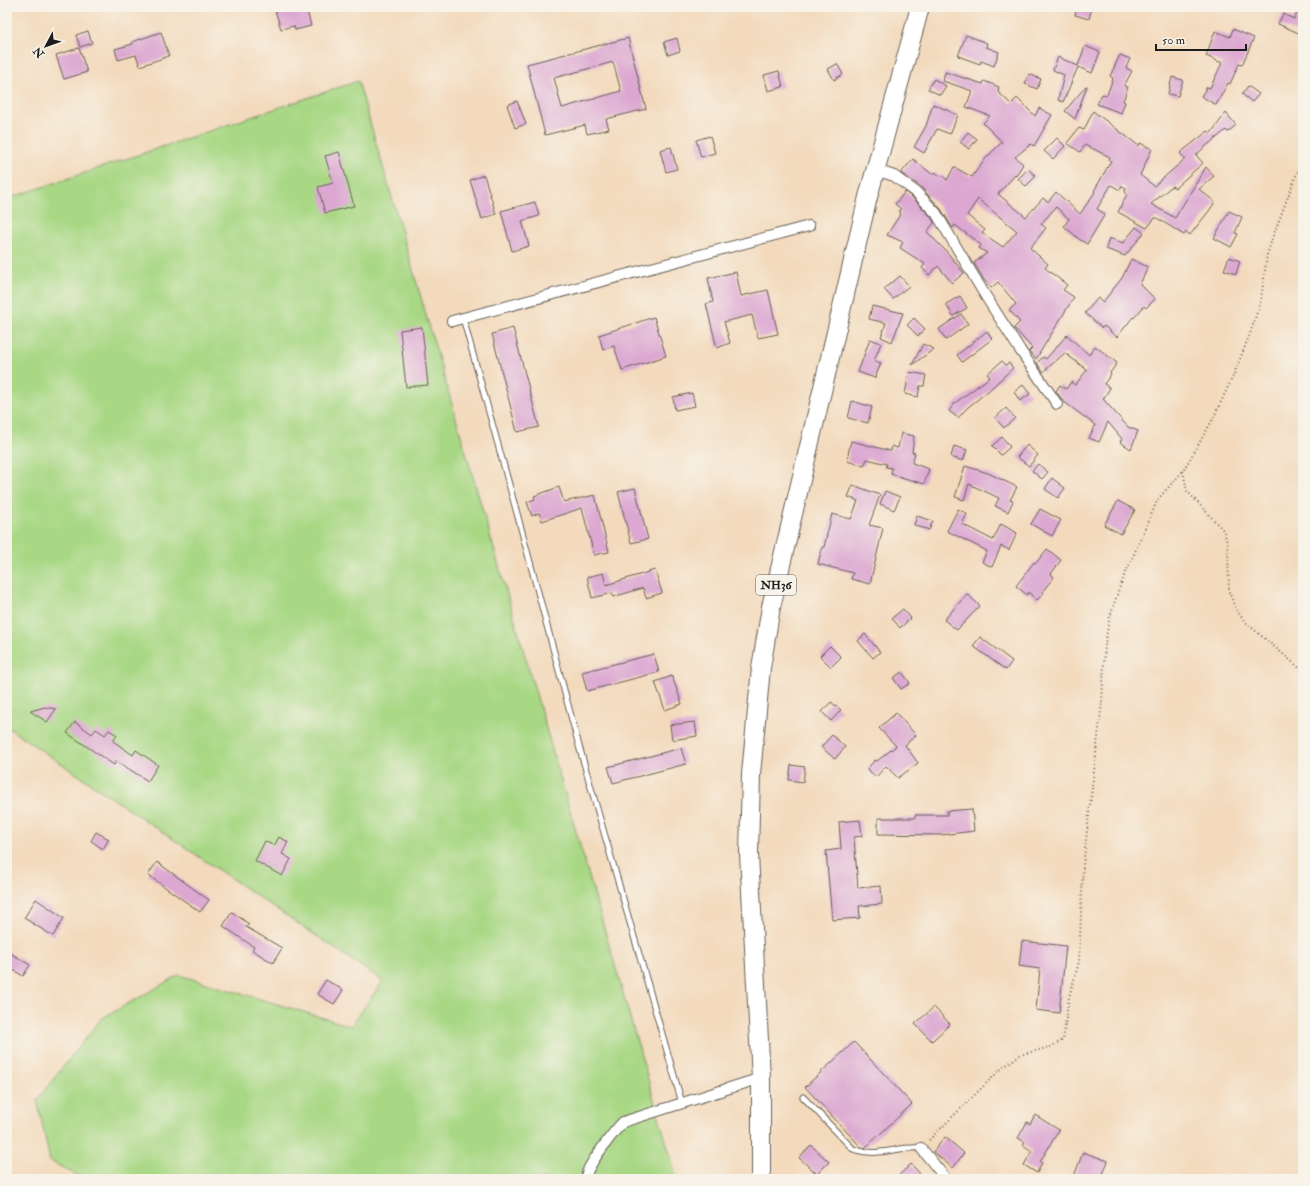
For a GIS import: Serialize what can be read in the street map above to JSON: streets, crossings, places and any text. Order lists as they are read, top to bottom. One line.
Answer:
{"streets":{"highway":["NH36"]},"scale_bar":"50 m","north":"bottom left"}
